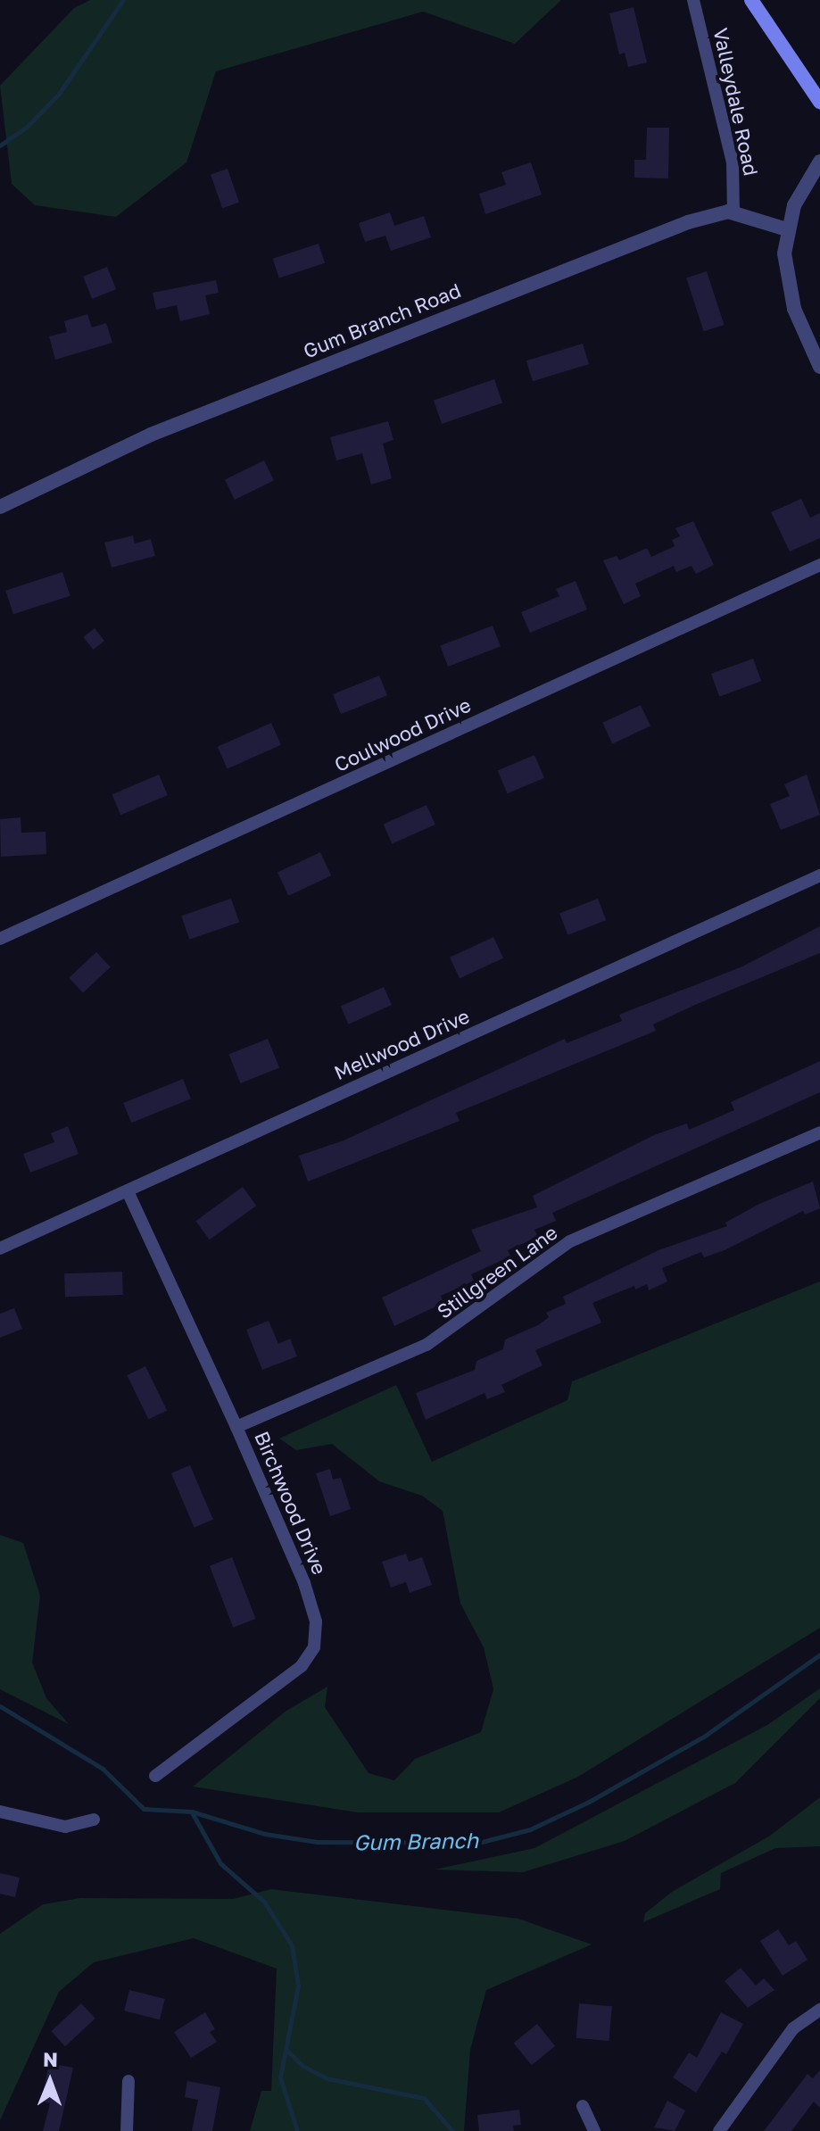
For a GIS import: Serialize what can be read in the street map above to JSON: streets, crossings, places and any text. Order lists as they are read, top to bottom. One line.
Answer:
{"streets":{"street":["Valleydale Road","Gum Branch Road","Coulwood Drive","Mellwood Drive","Stillgreen Lane","Birchwood Drive"]},"crossings":[["Valleydale Road","Gum Branch Road"],["Mellwood Drive","Birchwood Drive"],["Stillgreen Lane","Birchwood Drive"]],"water":["Gum Branch"],"north":"top"}
